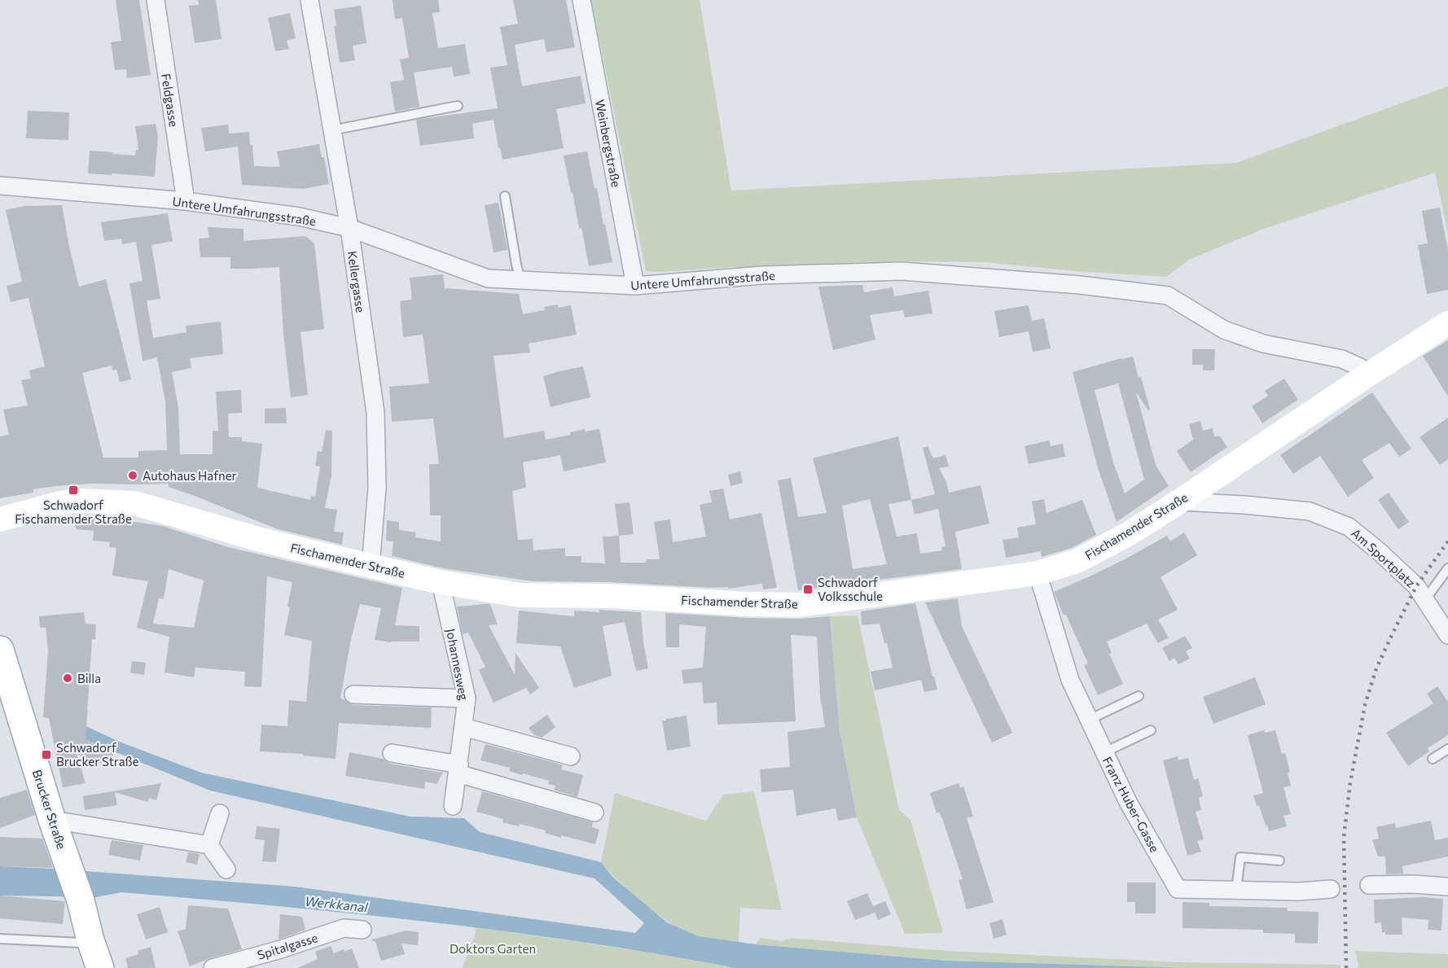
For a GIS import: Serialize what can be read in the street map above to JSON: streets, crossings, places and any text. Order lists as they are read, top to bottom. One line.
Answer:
{"streets":{"main road":["Fischamender Straße","Brucker Straße"],"street":["Feldgasse","Weinbergstraße","Untere Umfahrungsstraße","Kellergasse","Am Sportplatz","Johannesweg","Franz Huber-Gasse","Spitalgasse"]},"crossings":[["Feldgasse","Untere Umfahrungsstraße"],["Weinbergstraße","Untere Umfahrungsstraße"],["Untere Umfahrungsstraße","Kellergasse"],["Untere Umfahrungsstraße","Fischamender Straße"],["Kellergasse","Fischamender Straße"],["Fischamender Straße","Am Sportplatz"],["Fischamender Straße","Johannesweg"],["Fischamender Straße","Franz Huber-Gasse"]],"water":["Werkkanal"],"parks":["Doktors Garten"],"places":{"other":["Autohaus Hafner","Billa"],"transit":["Schwadorf Fischamender Straße","Schwadorf Volksschule","Schwadorf Brucker Straße"]}}
